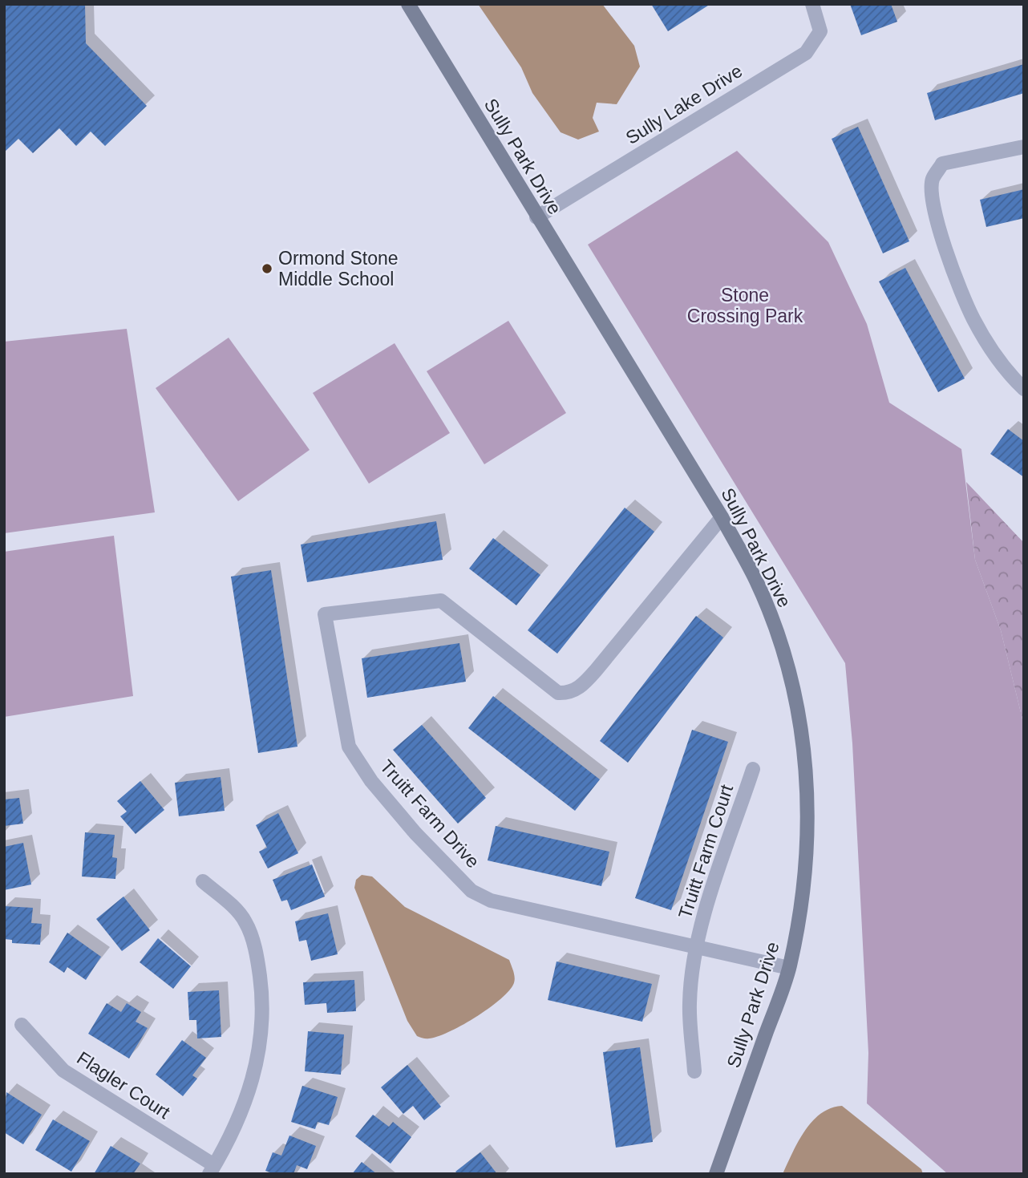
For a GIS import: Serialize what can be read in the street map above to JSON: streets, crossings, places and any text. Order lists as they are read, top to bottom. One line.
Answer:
{"streets":{"street":["Sully Lake Drive","Sully Park Drive","Truitt Farm Drive","Truitt Farm Court","Flagler Court"]},"crossings":[["Sully Lake Drive","Sully Park Drive"],["Sully Park Drive","Truitt Farm Drive"],["Truitt Farm Drive","Truitt Farm Court"]],"parks":["Stone Crossing Park"],"places":["Ormond Stone Middle School"]}
